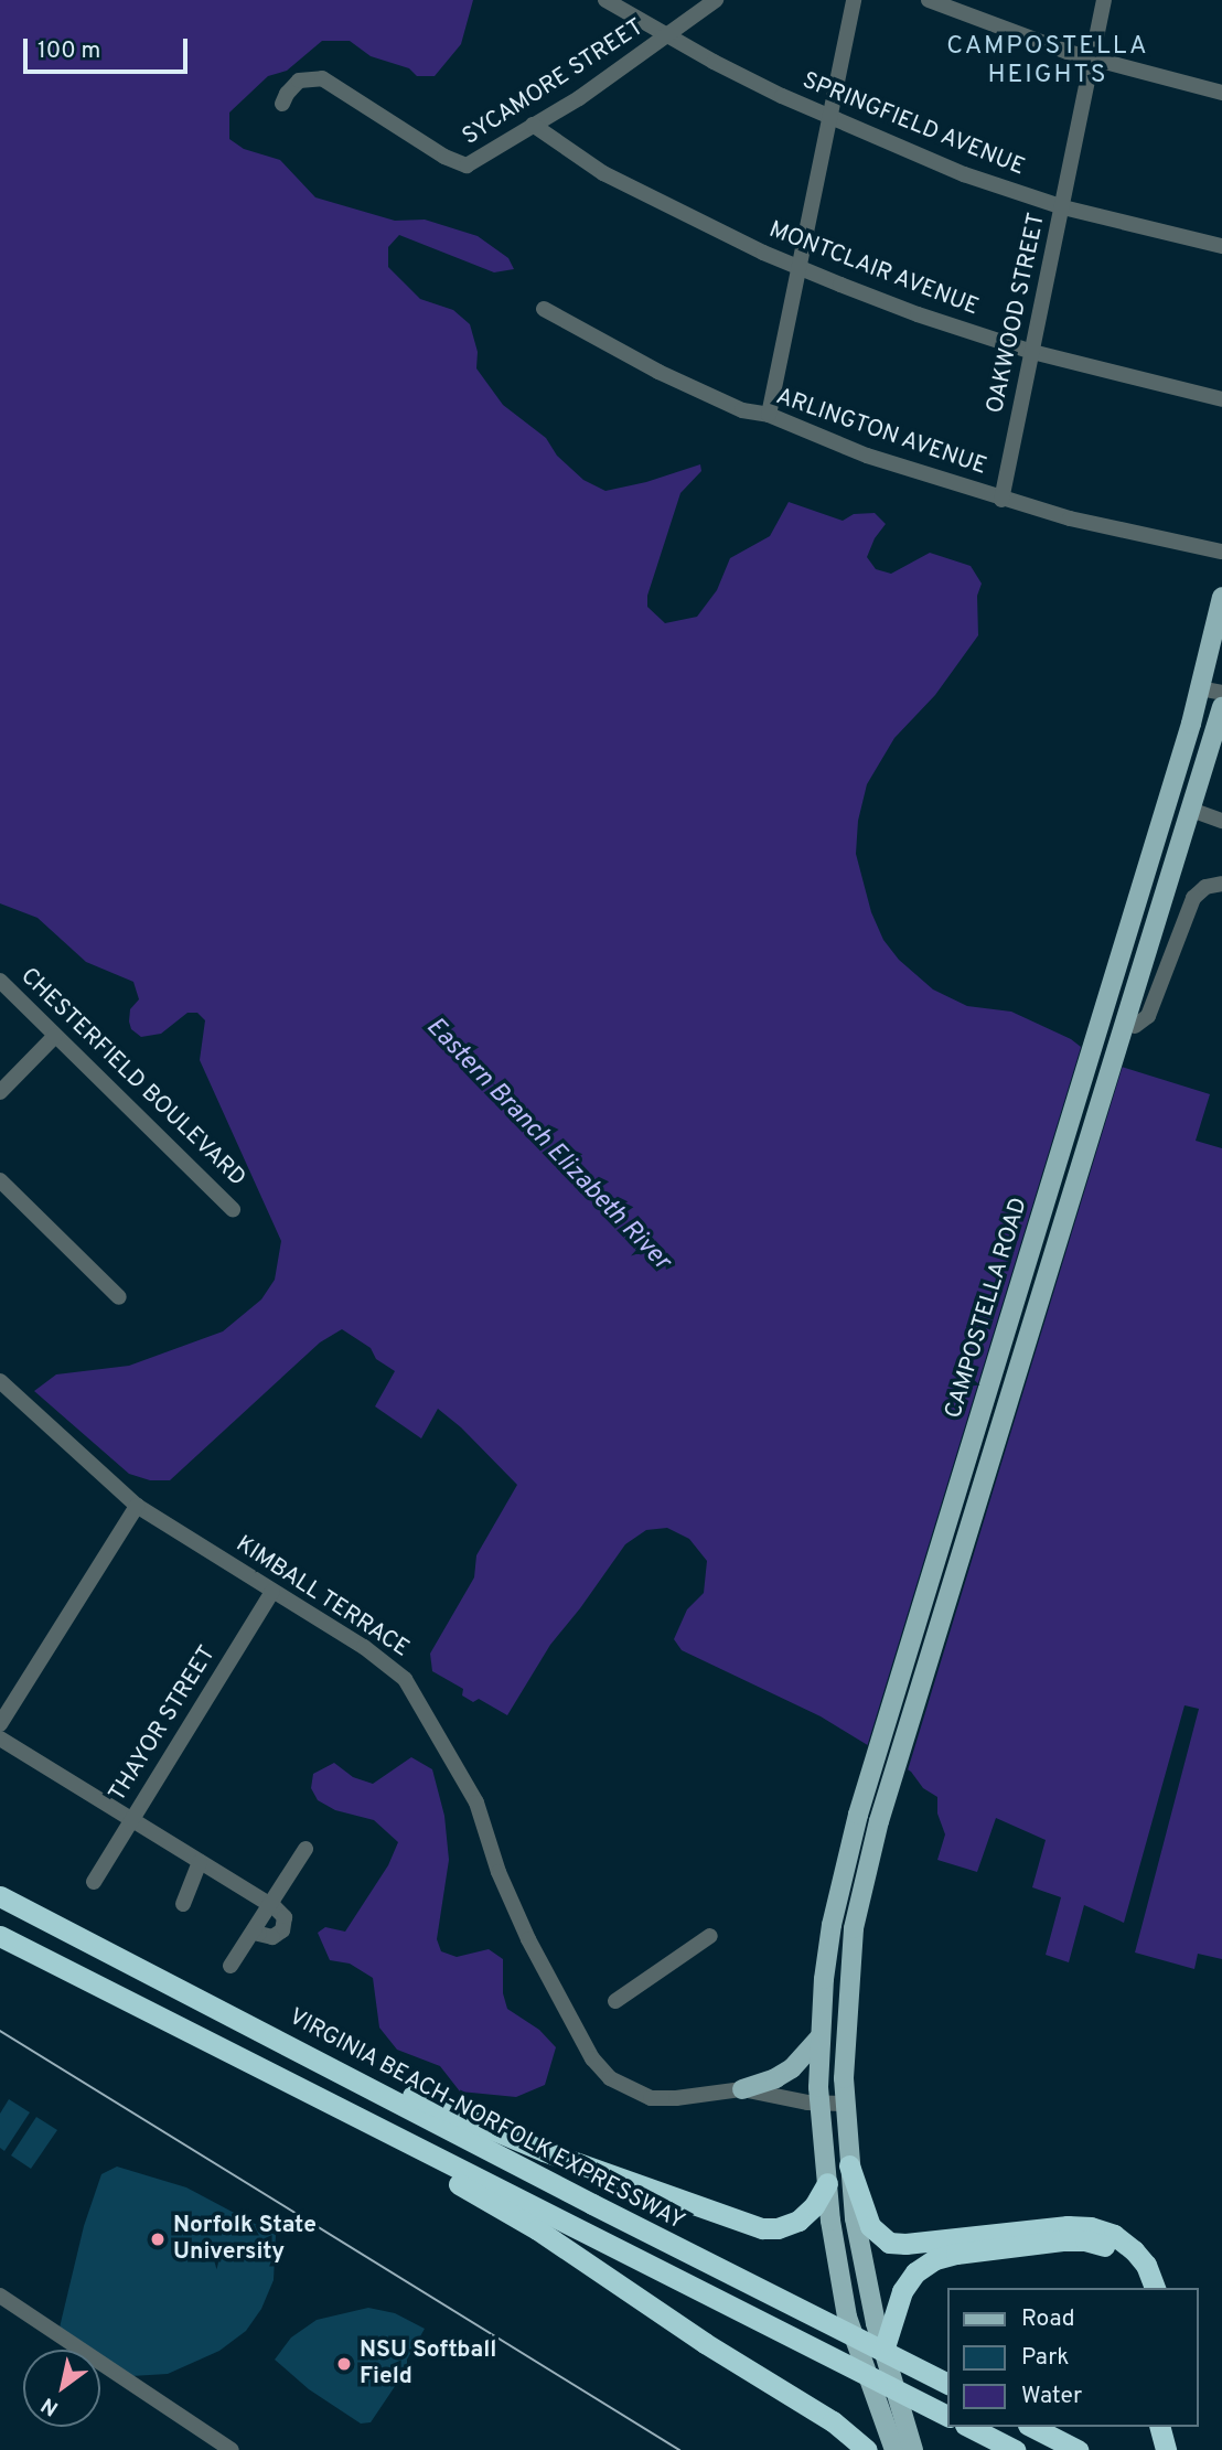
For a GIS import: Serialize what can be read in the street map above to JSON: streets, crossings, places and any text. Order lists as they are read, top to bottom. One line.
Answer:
{"streets":{"highway":["VIRGINIA BEACH-NORFOLK EXPRESSWAY"],"main road":["CAMPOSTELLA ROAD"],"street":["SYCAMORE STREET","SPRINGFIELD AVENUE","MONTCLAIR AVENUE","OAKWOOD STREET","ARLINGTON AVENUE","CHESTERFIELD BOULEVARD","KIMBALL TERRACE","THAYOR STREET"]},"crossings":[["SYCAMORE STREET","SPRINGFIELD AVENUE"],["SYCAMORE STREET","MONTCLAIR AVENUE"],["SPRINGFIELD AVENUE","OAKWOOD STREET"],["MONTCLAIR AVENUE","OAKWOOD STREET"],["OAKWOOD STREET","ARLINGTON AVENUE"],["CAMPOSTELLA ROAD","KIMBALL TERRACE"],["KIMBALL TERRACE","THAYOR STREET"]],"districts":["CAMPOSTELLA HEIGHTS"],"water":["Eastern Branch Elizabeth River"],"places":["Norfolk State University","NSU Softball Field"],"legend":["Road","Park","Water"],"scale_bar":"100 m","north":"bottom left"}
